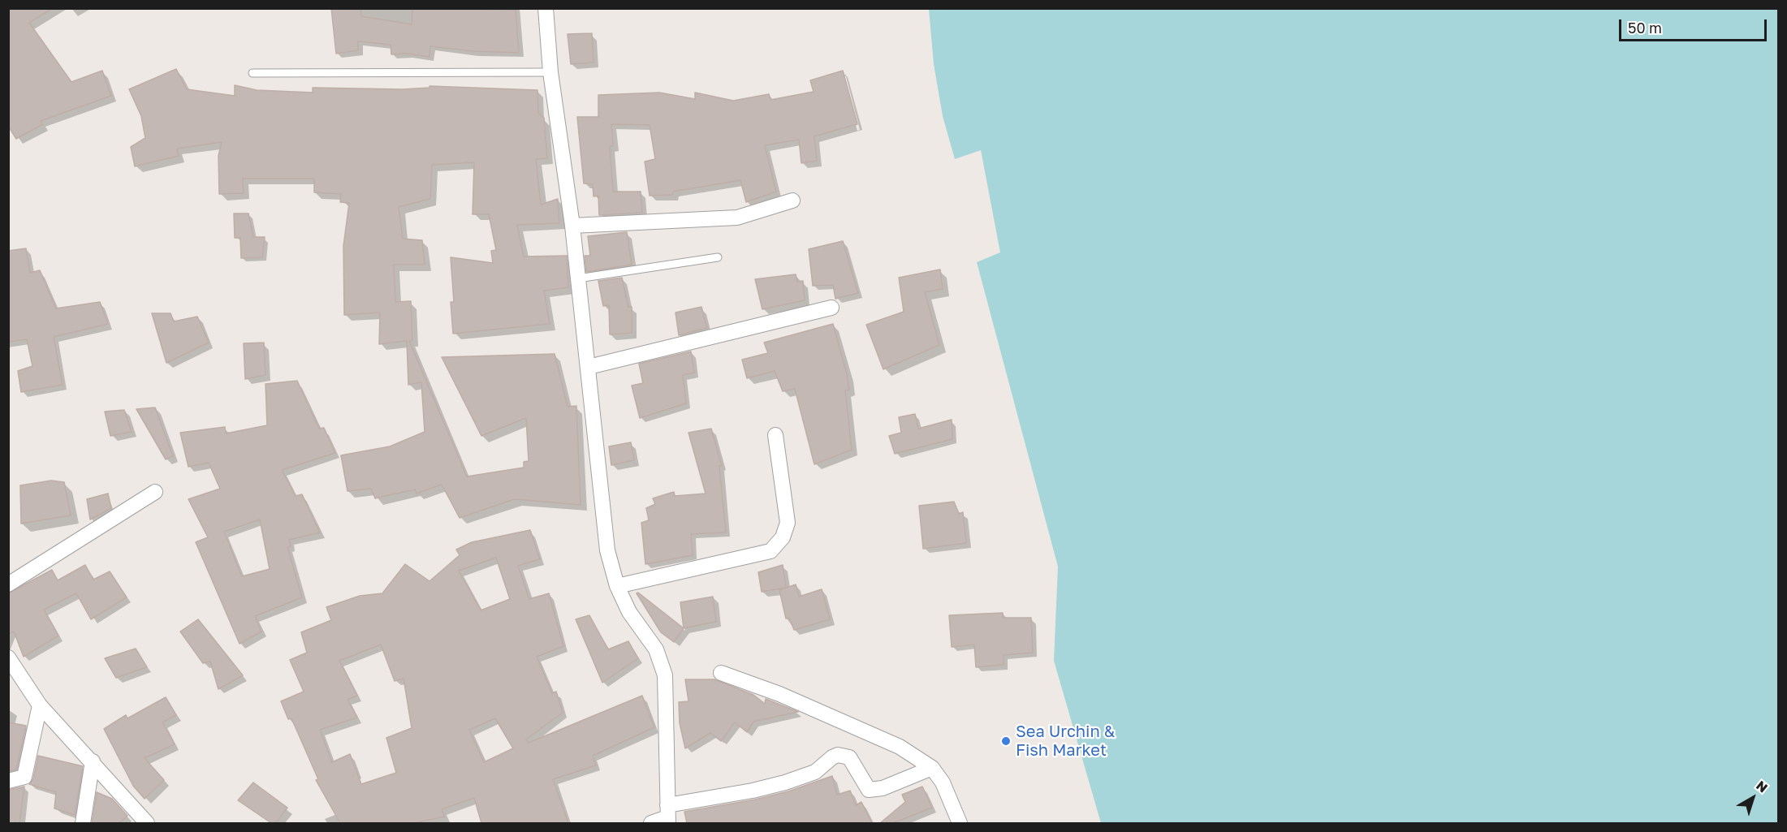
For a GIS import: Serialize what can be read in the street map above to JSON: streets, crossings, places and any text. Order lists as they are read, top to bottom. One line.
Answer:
{"places":["Sea Urchin & Fish Market"],"scale_bar":"50 m","north":"top right"}
